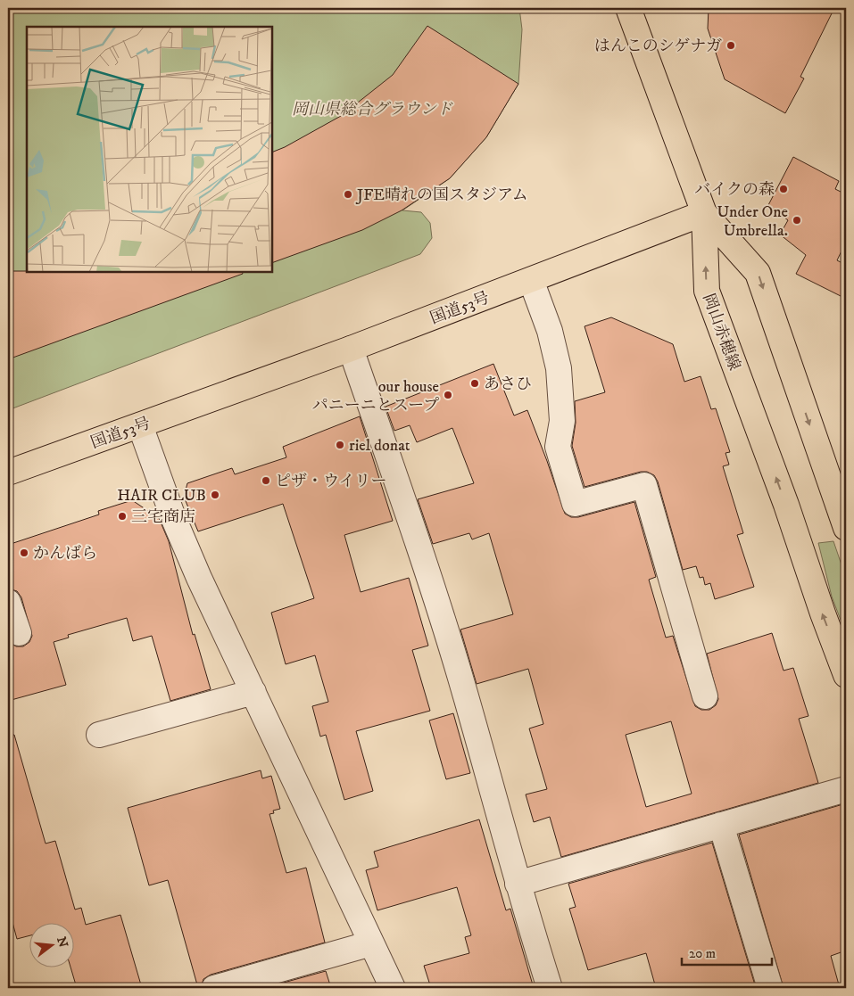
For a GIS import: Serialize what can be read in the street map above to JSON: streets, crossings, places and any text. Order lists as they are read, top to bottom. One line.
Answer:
{"streets":{"main road":["国道53号","岡山赤穂線"]},"crossings":[["国道53号","岡山赤穂線"]],"parks":["岡山県総合グラウンド"],"places":["はんこのシゲナガ","バイクの森","JFE晴れの国スタジアム","Under One Umbrella.","あさひ","our house パニーニとスープ","riel donat","ピザ・ウイリー","HAIR CLUB","三宅商店","かんばら"],"scale_bar":"20 m","north":"right"}
